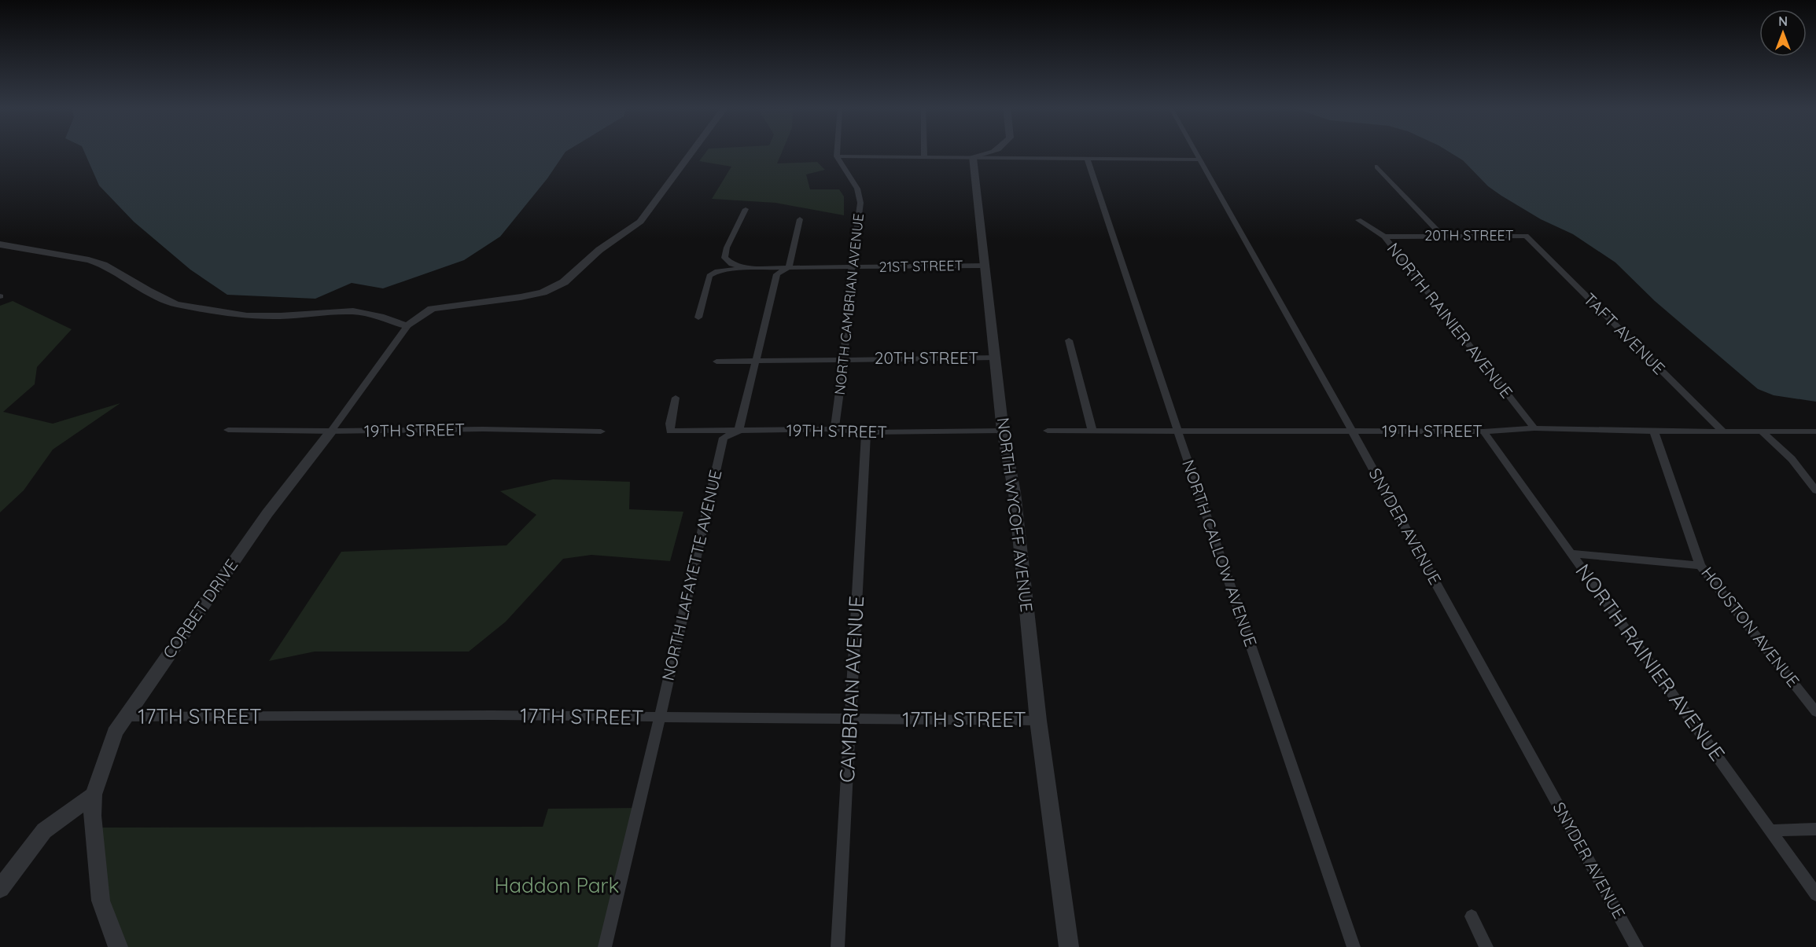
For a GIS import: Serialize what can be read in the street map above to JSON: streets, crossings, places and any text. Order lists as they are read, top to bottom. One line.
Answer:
{"streets":{"street":["20TH STREET","21ST STREET","NORTH CAMBRIAN AVENUE","NORTH RAINIER AVENUE","TAFT AVENUE","19TH STREET","NORTH WYCOFF AVENUE","SNYDER AVENUE","NORTH CALLOW AVENUE","NORTH LAFAYETTE AVENUE","CORBET DRIVE","HOUSTON AVENUE","CAMBRIAN AVENUE","17TH STREET"]},"crossings":[["20TH STREET","NORTH CAMBRIAN AVENUE"],["20TH STREET","NORTH RAINIER AVENUE"],["20TH STREET","TAFT AVENUE"],["20TH STREET","NORTH WYCOFF AVENUE"],["21ST STREET","NORTH CAMBRIAN AVENUE"],["21ST STREET","NORTH WYCOFF AVENUE"],["NORTH CAMBRIAN AVENUE","19TH STREET"],["NORTH RAINIER AVENUE","19TH STREET"],["TAFT AVENUE","19TH STREET"],["19TH STREET","NORTH WYCOFF AVENUE"],["19TH STREET","SNYDER AVENUE"],["19TH STREET","NORTH CALLOW AVENUE"],["19TH STREET","NORTH LAFAYETTE AVENUE"],["19TH STREET","CORBET DRIVE"],["19TH STREET","HOUSTON AVENUE"],["19TH STREET","CAMBRIAN AVENUE"],["NORTH WYCOFF AVENUE","17TH STREET"],["NORTH LAFAYETTE AVENUE","17TH STREET"],["CORBET DRIVE","17TH STREET"],["CAMBRIAN AVENUE","17TH STREET"]],"parks":["Haddon Park"],"north":"top"}
